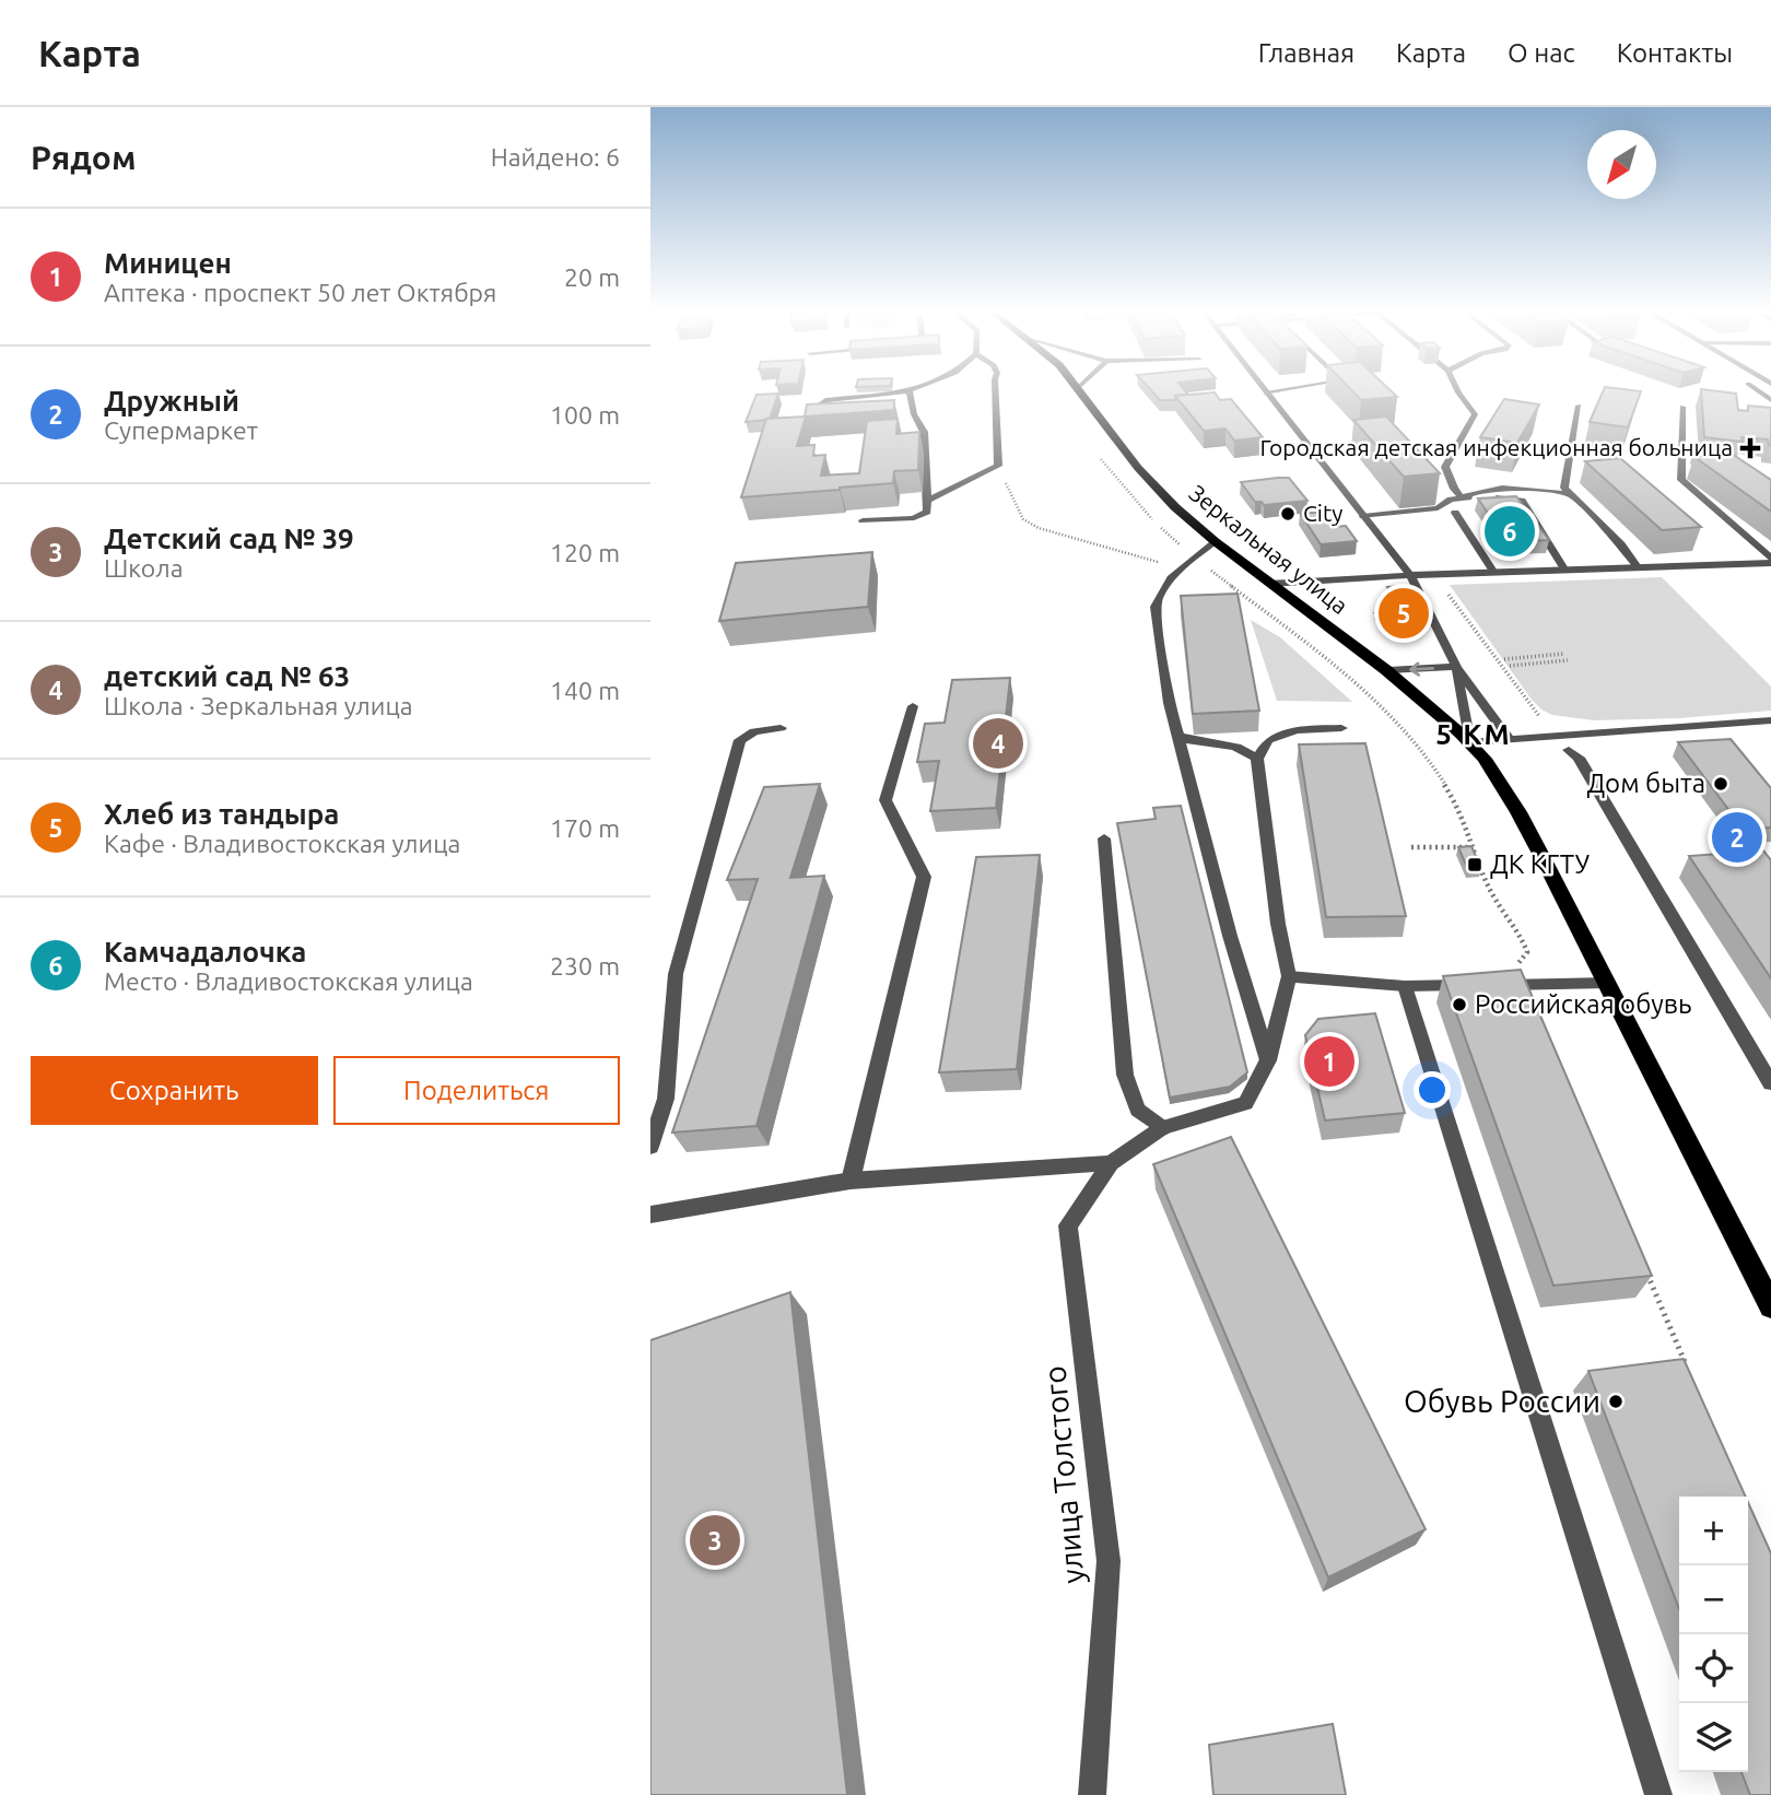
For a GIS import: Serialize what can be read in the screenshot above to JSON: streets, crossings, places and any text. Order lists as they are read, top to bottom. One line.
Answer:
{"streets":{"main road":["Зеркальная улица"],"street":["улица Толстого"]},"districts":["5 КМ"],"places":{"health":["Городская детская инфекционная больница"],"other":["City","Дом быта","Российская обувь","Обувь России"],"transit":["ДК КГТУ"]},"north":"bottom left","page":{"header":"Карта","nav":["Главная","Карта","О нас","Контакты"],"heading":["Рядом","Найдено: 6"],"list":[{"mark":"1","name":"Миницен","note":"Аптека · проспект 50 лет Октября","value":"20 m"},{"mark":"2","name":"Дружный","note":"Супермаркет","value":"100 m"},{"mark":"3","name":"Детский сад № 39","note":"Школа","value":"120 m"},{"mark":"4","name":"детский сад № 63","note":"Школа · Зеркальная улица","value":"140 m"},{"mark":"5","name":"Хлеб из тандыра","note":"Кафе · Владивостокская улица","value":"170 m"},{"mark":"6","name":"Камчадалочка","note":"Место · Владивостокская улица","value":"230 m"}],"pins":["6","5","4","2","1","3"],"buttons":["Сохранить","Поделиться"],"map_buttons":["+","−"]}}
